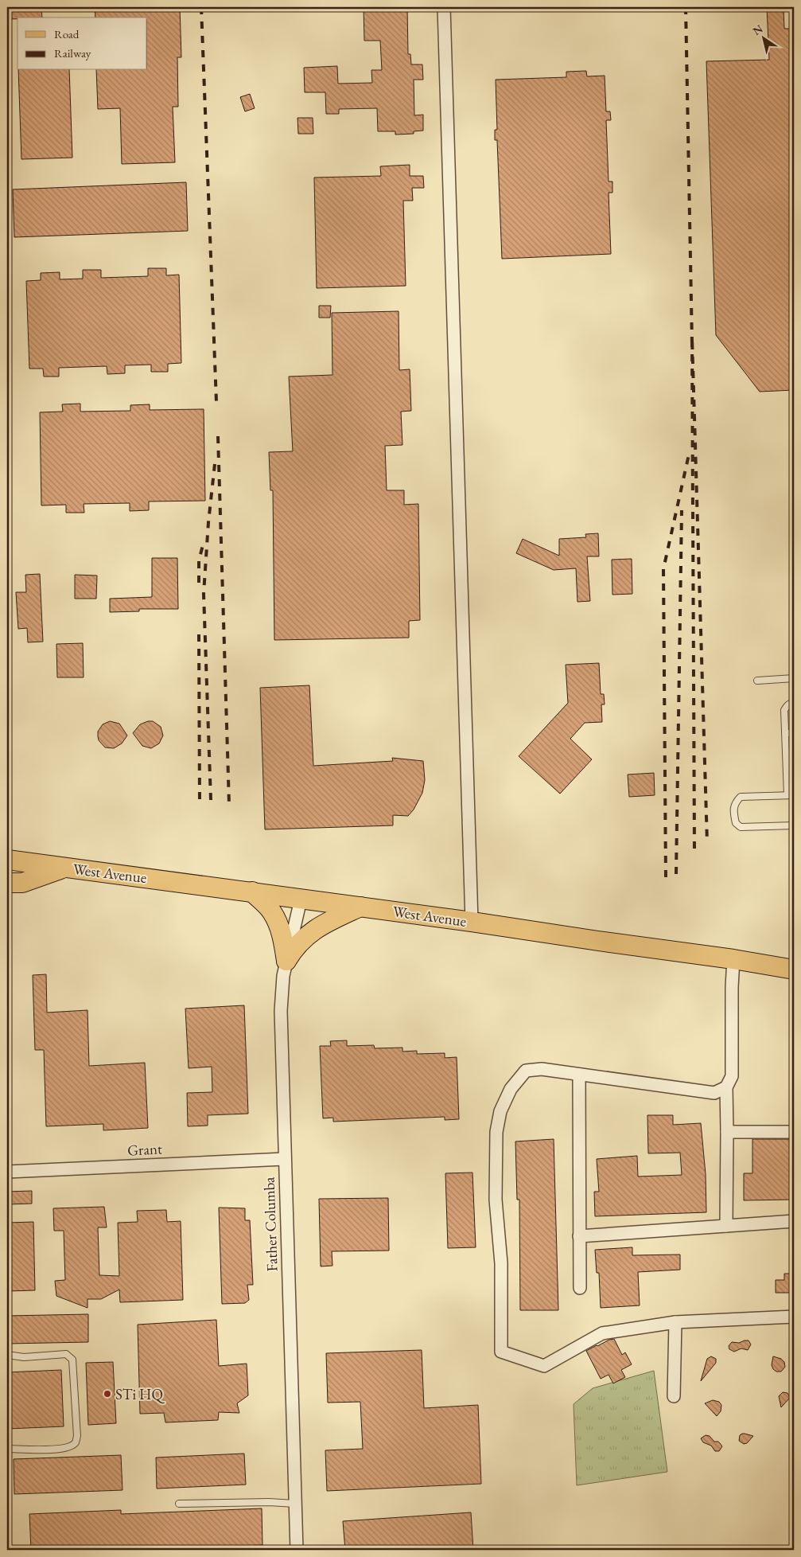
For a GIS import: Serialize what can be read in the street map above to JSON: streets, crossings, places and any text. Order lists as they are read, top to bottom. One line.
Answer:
{"streets":{"main road":["West Avenue"],"street":["Grant","Father Columba"]},"crossings":[["West Avenue","Father Columba"],["Grant","Father Columba"]],"places":["STi HQ"],"legend":["Road","Railway"],"north":"top left"}
